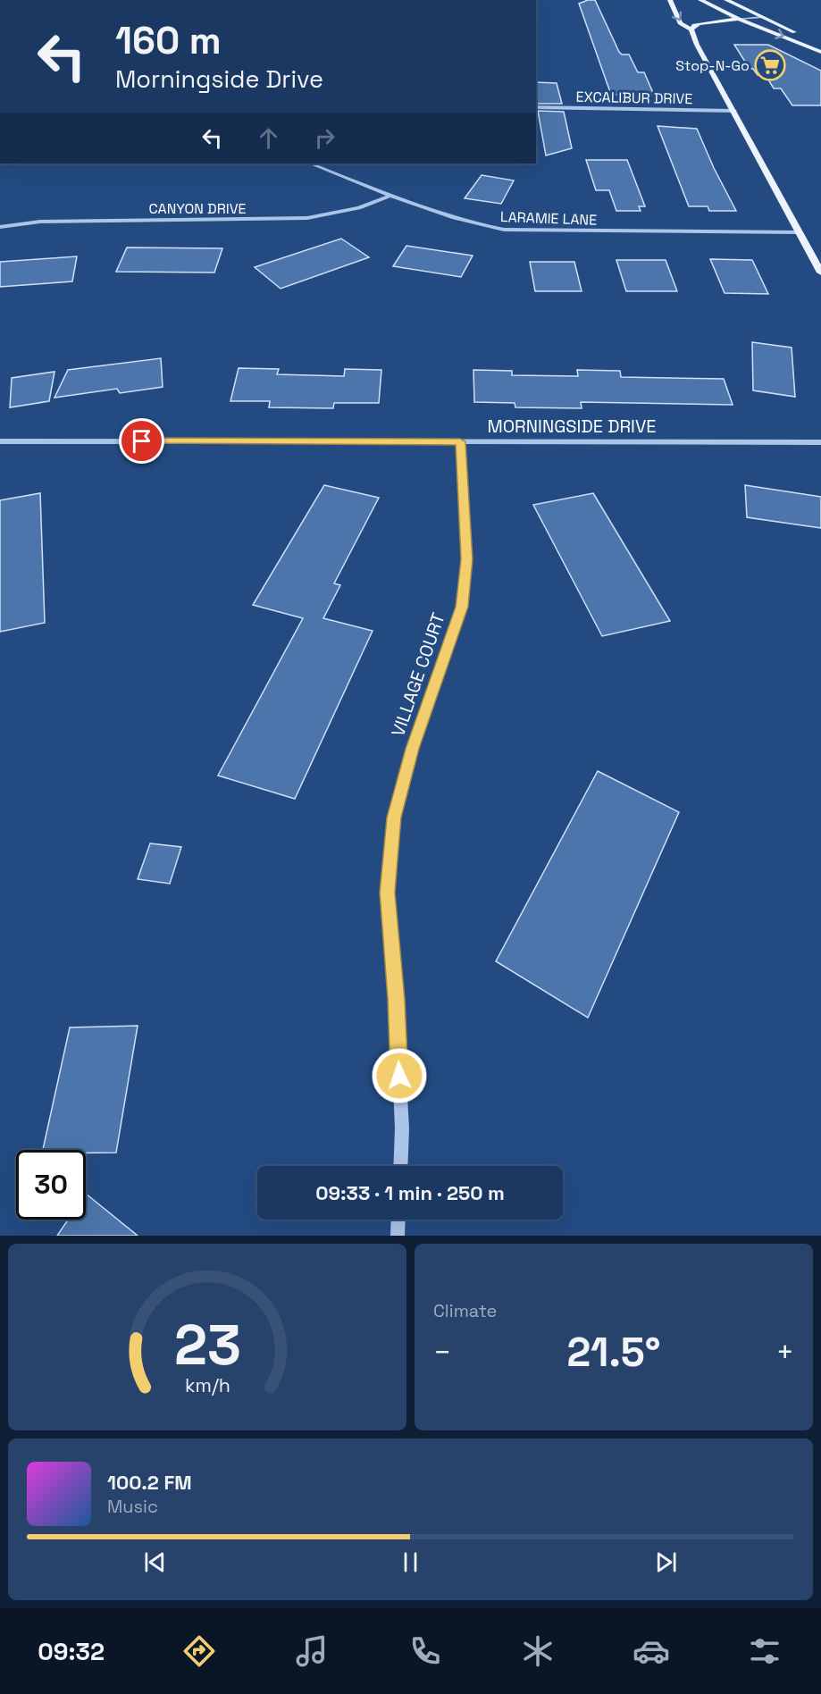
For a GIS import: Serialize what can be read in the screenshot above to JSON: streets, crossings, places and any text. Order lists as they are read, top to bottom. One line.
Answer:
{"streets":{"street":["EXCALIBUR DRIVE","CANYON DRIVE","LARAMIE LANE","MORNINGSIDE DRIVE","VILLAGE COURT"]},"crossings":[["CANYON DRIVE","LARAMIE LANE"],["MORNINGSIDE DRIVE","VILLAGE COURT"]],"places":{"supermarket":["Stop-N-Go"]},"page":{"turn":["160 m","Morningside Drive"],"limit":"30","trip":"09:33 · 1 min · 250 m","tile":"Climate","heat":["−","21.5°","+"],"song":["100.2 FM","Music"],"tabs":"09:32","gauge":["23","km/h"]}}
